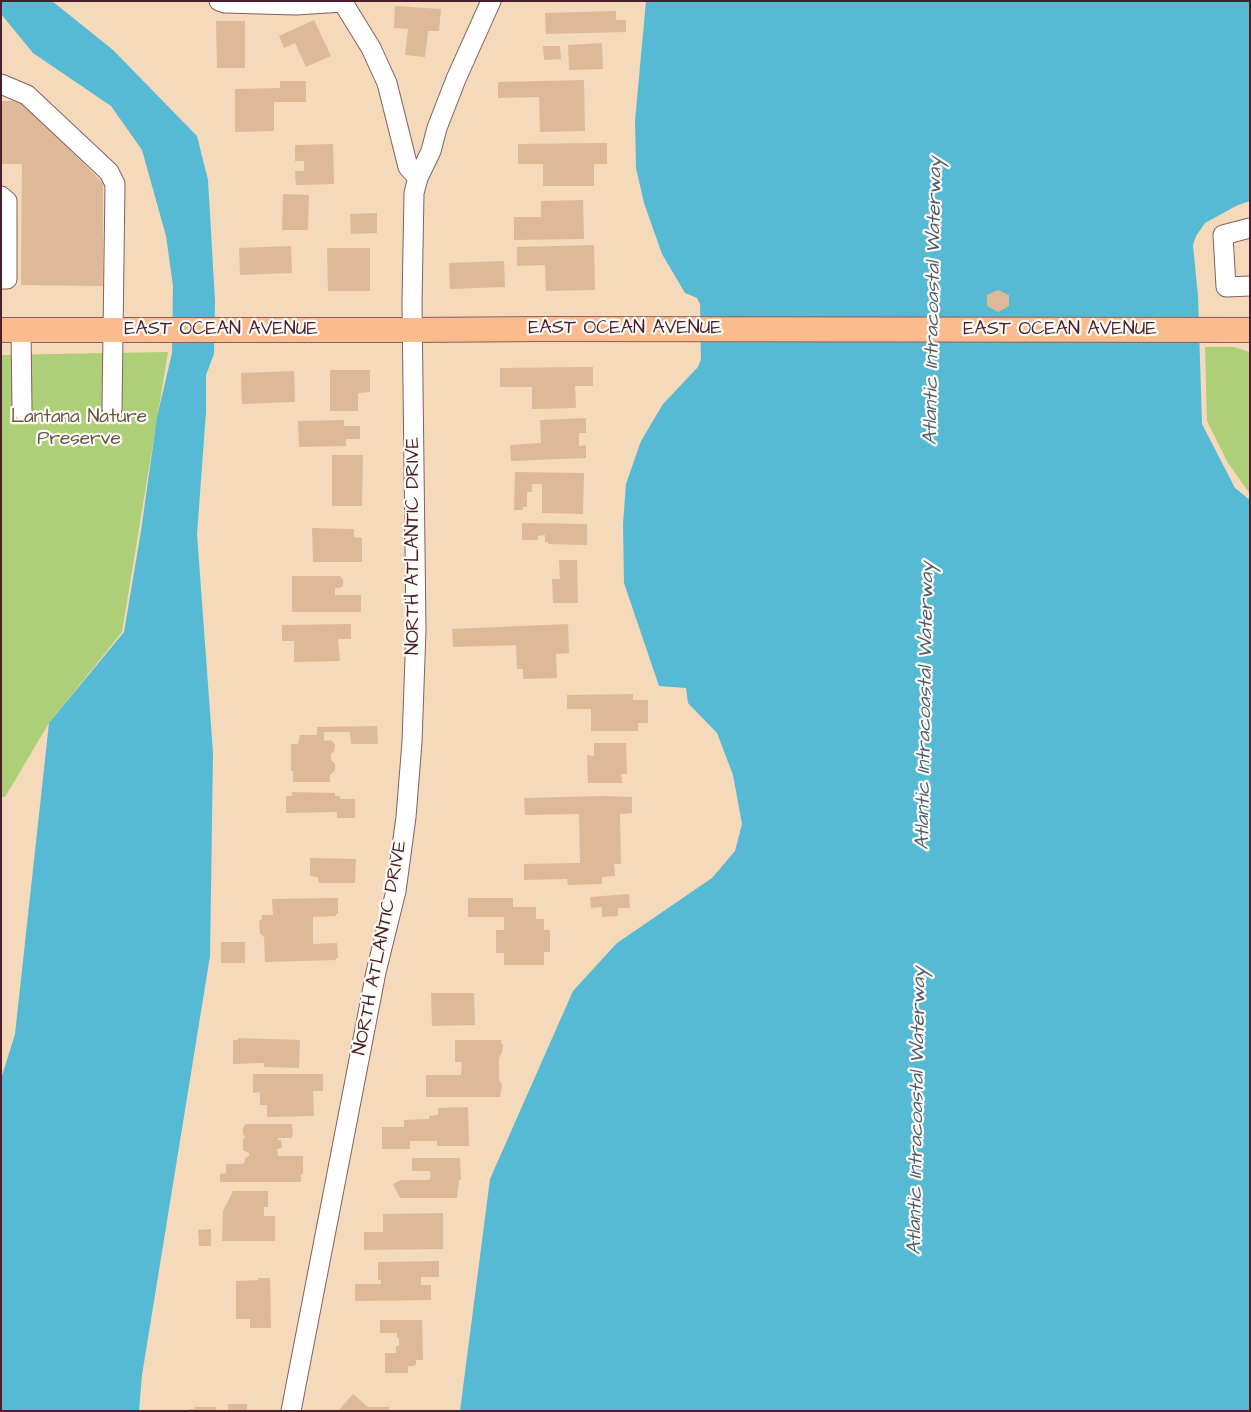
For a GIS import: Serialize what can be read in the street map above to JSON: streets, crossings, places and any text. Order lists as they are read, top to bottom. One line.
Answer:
{"streets":{"main road":["EAST OCEAN AVENUE"],"street":["NORTH ATLANTIC DRIVE"]},"crossings":[["EAST OCEAN AVENUE","NORTH ATLANTIC DRIVE"]],"water":["Atlantic Intracoastal Waterway"],"parks":["Lantana Nature Preserve"]}
